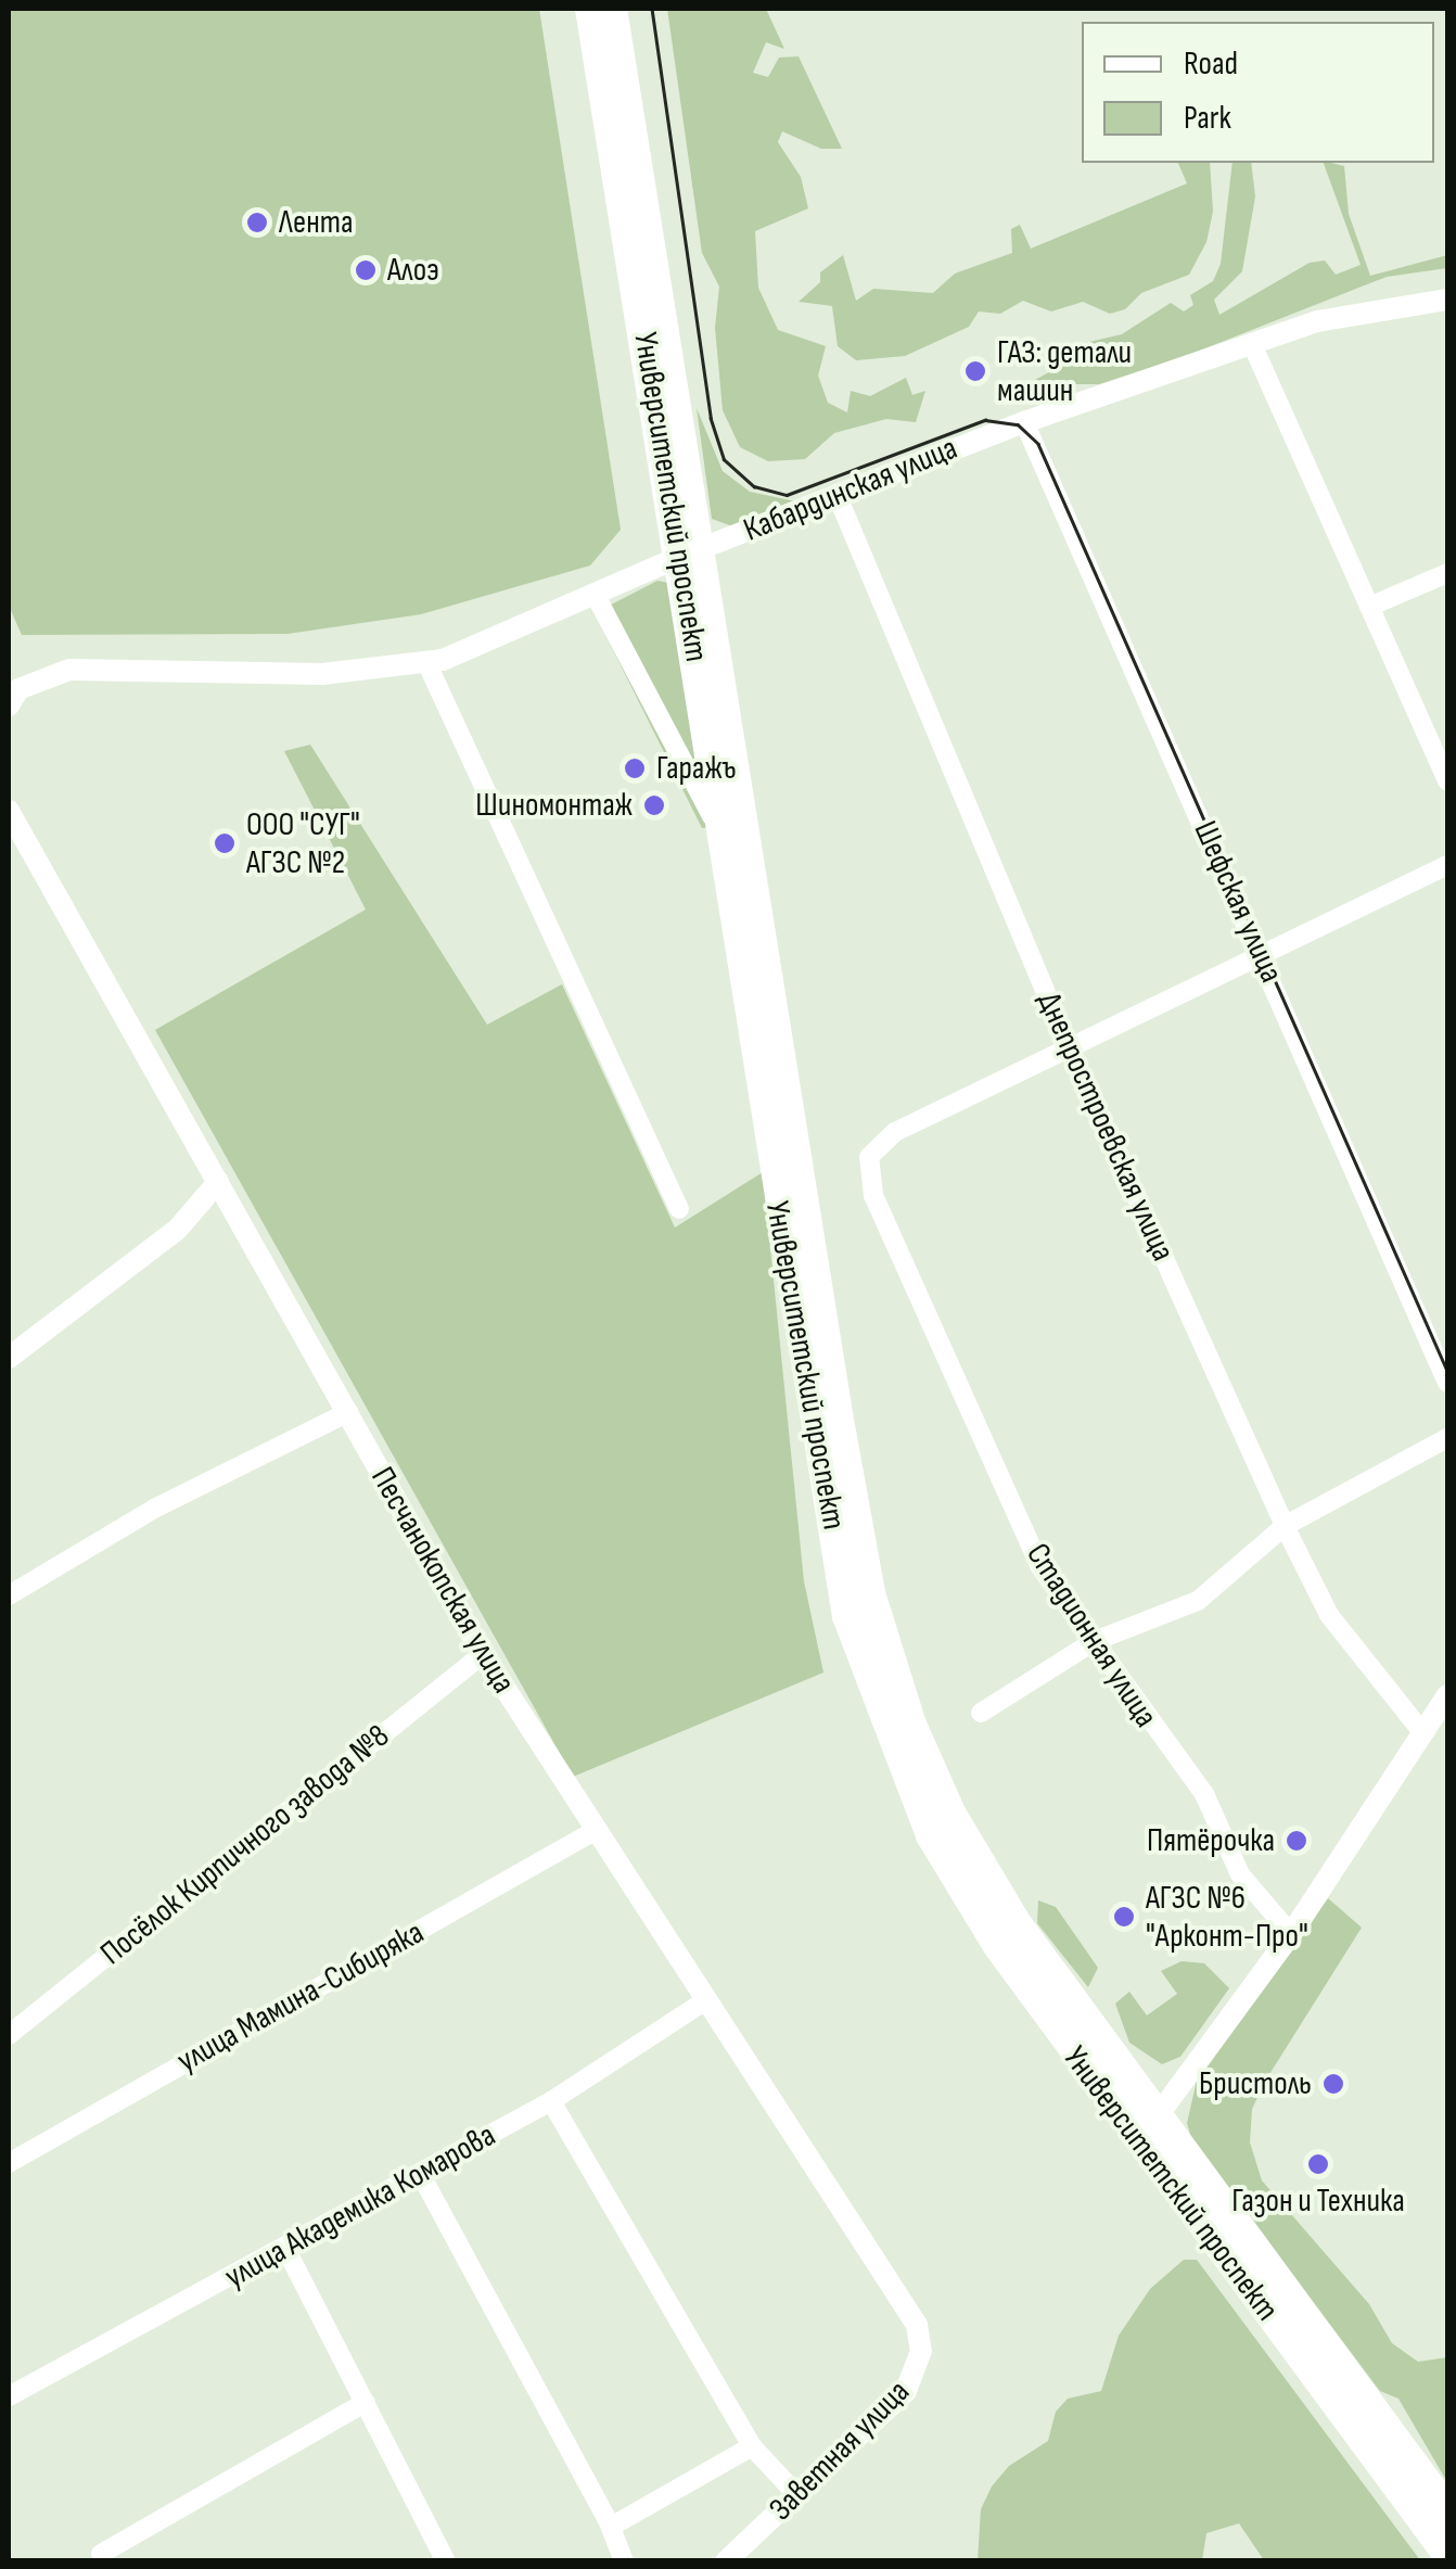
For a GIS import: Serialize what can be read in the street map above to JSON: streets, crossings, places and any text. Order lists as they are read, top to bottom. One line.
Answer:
{"streets":{"highway":["Университетский проспект"],"street":["Кабардинская улица","Шефская улица","Днепростроевская улица","Песчанокопская улица","Стадионная улица","Посёлок Кирпичного завода №8","улица Мамина-Сибиряка","улица Академика Комарова","Заветная улица"]},"crossings":[["Кабардинская улица","Университетский проспект"],["Кабардинская улица","Шефская улица"],["Кабардинская улица","Днепростроевская улица"],["Днепростроевская улица","Стадионная улица"],["Песчанокопская улица","Посёлок Кирпичного завода №8"],["Песчанокопская улица","улица Мамина-Сибиряка"],["Песчанокопская улица","улица Академика Комарова"],["Песчанокопская улица","Заветная улица"]],"places":["Лента","Алоэ","ГАЗ: детали машин","Гаражъ","Шиномонтаж","ООО \"СУГ\" АГЗС №2","Пятёрочка","АГЗС №6 \"Арконт-Про\"","Бристоль","Газон и Техника"],"legend":["Road","Park"]}
